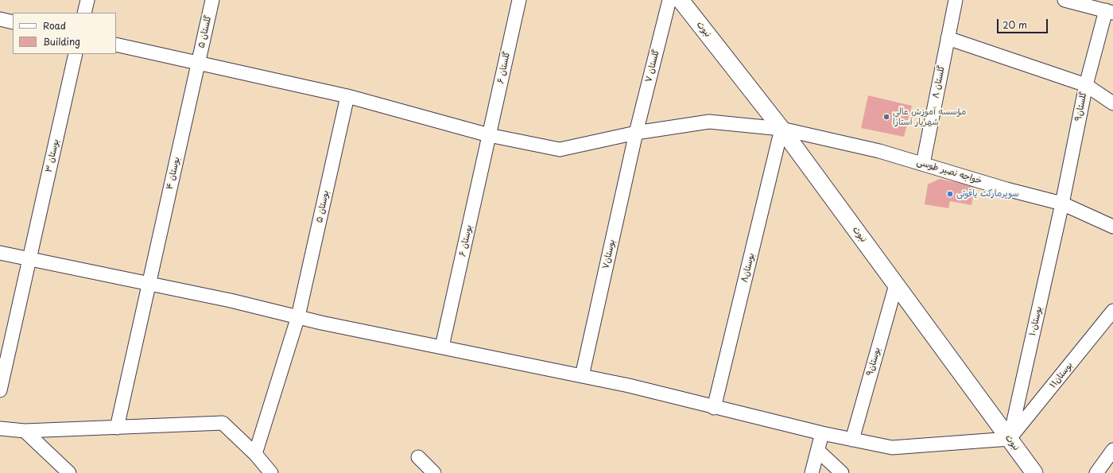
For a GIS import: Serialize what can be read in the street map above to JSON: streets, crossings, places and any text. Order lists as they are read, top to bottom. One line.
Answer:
{"streets":{"street":["نبوت","گلستان ۵","گلستان ۷","گلستان ۶","گلستان ۸","گلستان۹","بوستان ۳","خواجه نصیر طوسی","بوستان ۴","بوستان ۵","بوستان ۶","بوستان۷","بوستان۸","بوستان۱۰","بوستان۹","بوستان۱۱"]},"crossings":[["نبوت","خواجه نصیر طوسی"],["نبوت","بوستان۸"],["نبوت","بوستان۱۰"],["نبوت","بوستان۹"],["نبوت","بوستان۱۱"],["گلستان ۵","خواجه نصیر طوسی"],["گلستان ۵","بوستان ۴"],["گلستان ۷","خواجه نصیر طوسی"],["گلستان ۷","بوستان۷"],["گلستان ۶","خواجه نصیر طوسی"],["گلستان ۶","بوستان ۶"],["گلستان ۸","خواجه نصیر طوسی"],["گلستان۹","خواجه نصیر طوسی"],["گلستان۹","بوستان۱۰"],["خواجه نصیر طوسی","بوستان ۴"],["خواجه نصیر طوسی","بوستان ۵"],["خواجه نصیر طوسی","بوستان ۶"],["خواجه نصیر طوسی","بوستان۷"],["خواجه نصیر طوسی","بوستان۸"],["خواجه نصیر طوسی","بوستان۱۰"],["بوستان۱۰","بوستان۱۱"]],"places":["مؤسسه آموزش عالی شهریار آستارا","سوپرمارکت یاقوتی"],"legend":["Road","Building"],"scale_bar":"20 m"}
